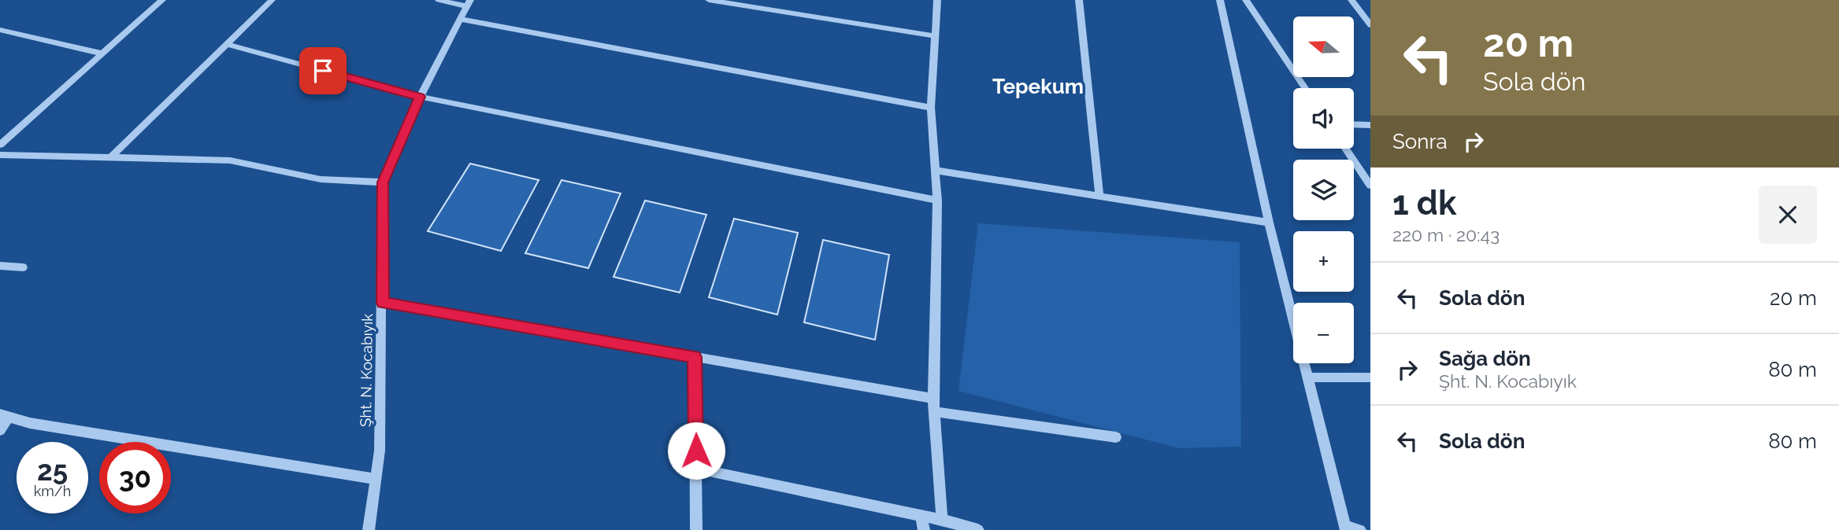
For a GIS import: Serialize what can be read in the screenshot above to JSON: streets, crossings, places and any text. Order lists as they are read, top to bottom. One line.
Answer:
{"streets":{"street":["Şht. N. Kocabıyık"]},"districts":["Tepekum"],"north":"left","page":{"turn":["20 m","Sola dön"],"map_buttons":["+","−"],"then":"Sonra","heading":["1 dk","220 m · 20:43"],"list":[{"name":"Sola dön","value":"20 m"},{"name":"Sağa dön","note":"Şht. N. Kocabıyık","value":"80 m"},{"name":"Sola dön","value":"80 m"}],"speed":"25 km/h","limit":"30"}}
